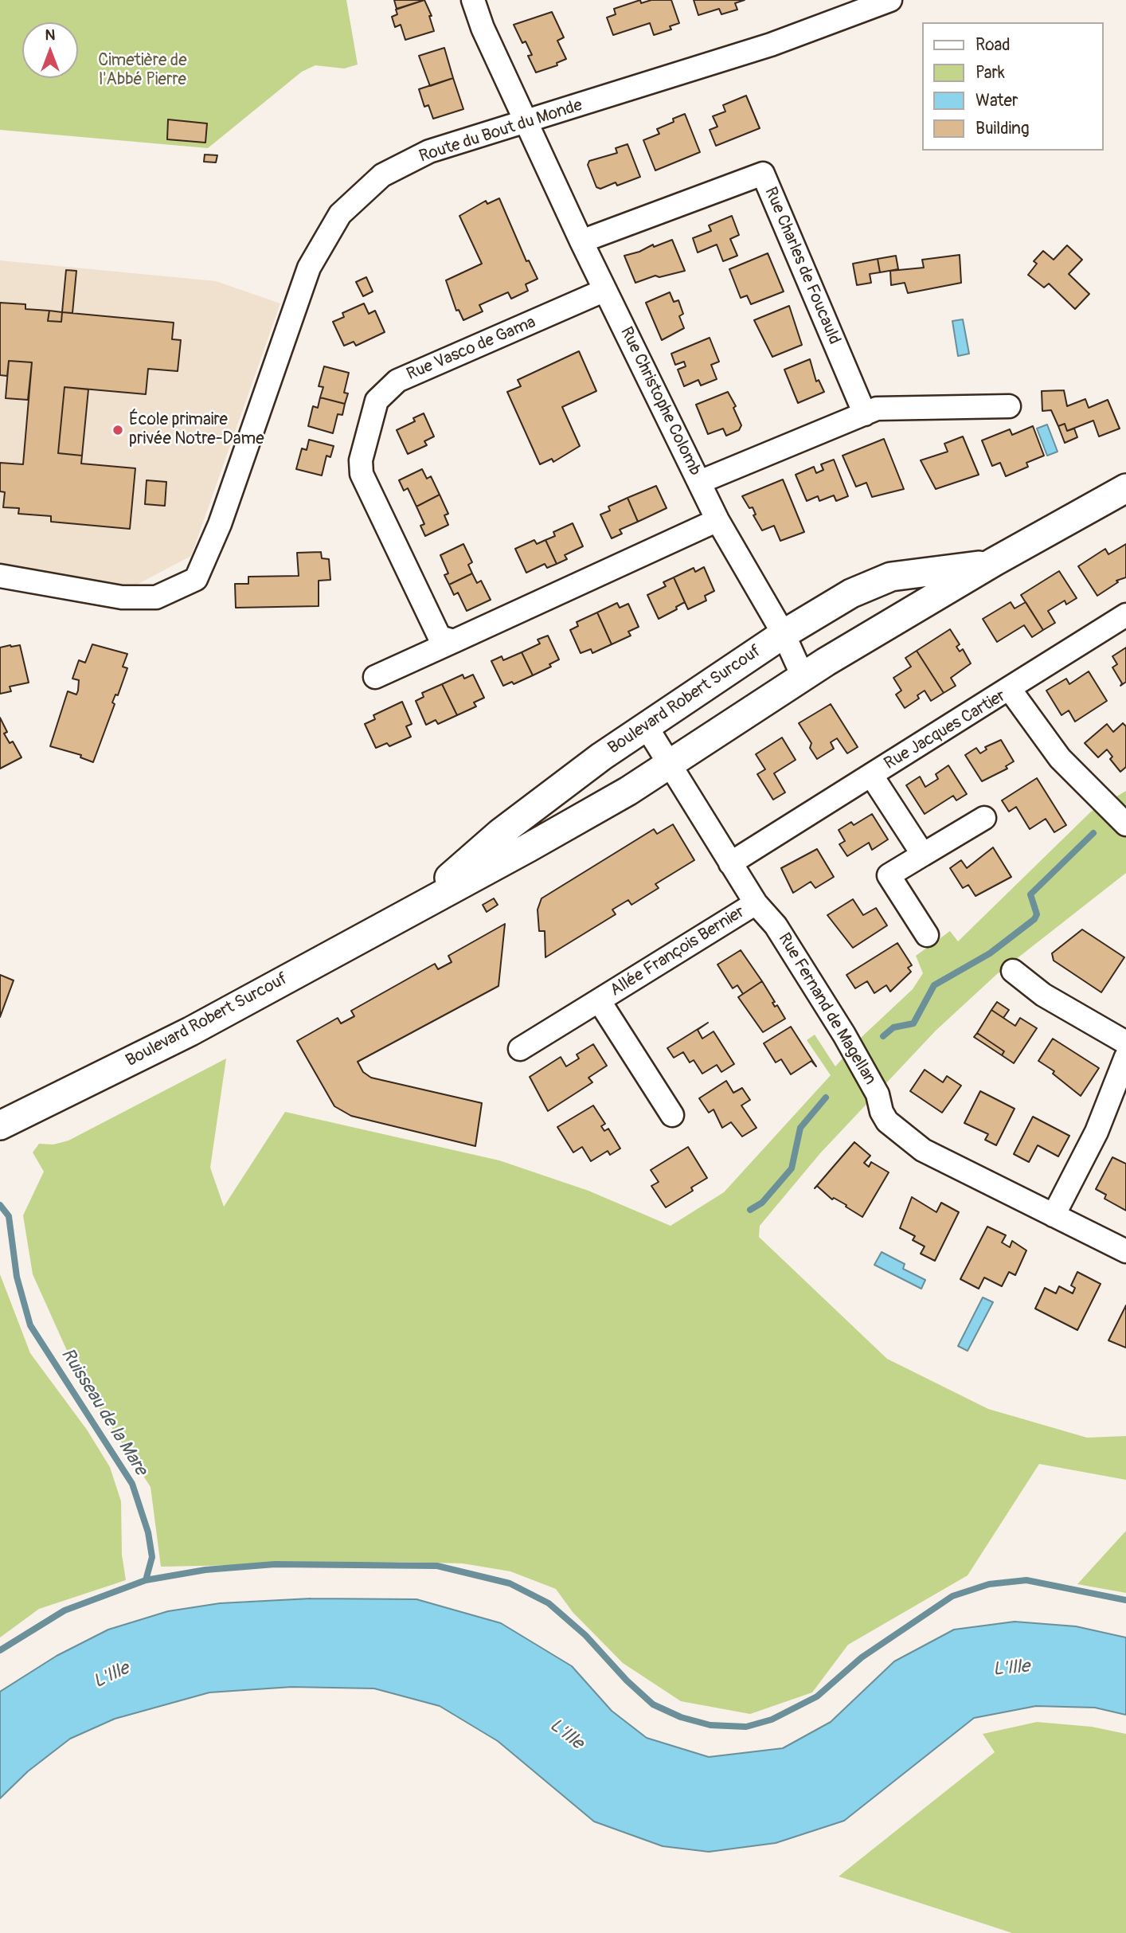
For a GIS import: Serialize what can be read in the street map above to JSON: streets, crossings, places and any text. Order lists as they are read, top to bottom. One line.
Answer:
{"streets":{"street":["Route du Bout du Monde","Rue Charles de Foucauld","Rue Vasco de Gama","Rue Christophe Colomb","Boulevard Robert Surcouf","Rue Jacques Cartier","Allée François Bernier","Rue Fernand de Magellan"]},"crossings":[["Route du Bout du Monde","Rue Christophe Colomb"],["Rue Charles de Foucauld","Rue Christophe Colomb"],["Rue Vasco de Gama","Rue Christophe Colomb"],["Rue Christophe Colomb","Boulevard Robert Surcouf"],["Boulevard Robert Surcouf","Rue Fernand de Magellan"],["Rue Jacques Cartier","Rue Fernand de Magellan"],["Allée François Bernier","Rue Fernand de Magellan"]],"water":["Ruisseau de la Mare","L'Ille"],"parks":["Cimetière de l'Abbé Pierre"],"places":["École primaire privée Notre-Dame"],"legend":["Road","Park","Water","Building"],"north":"top"}
